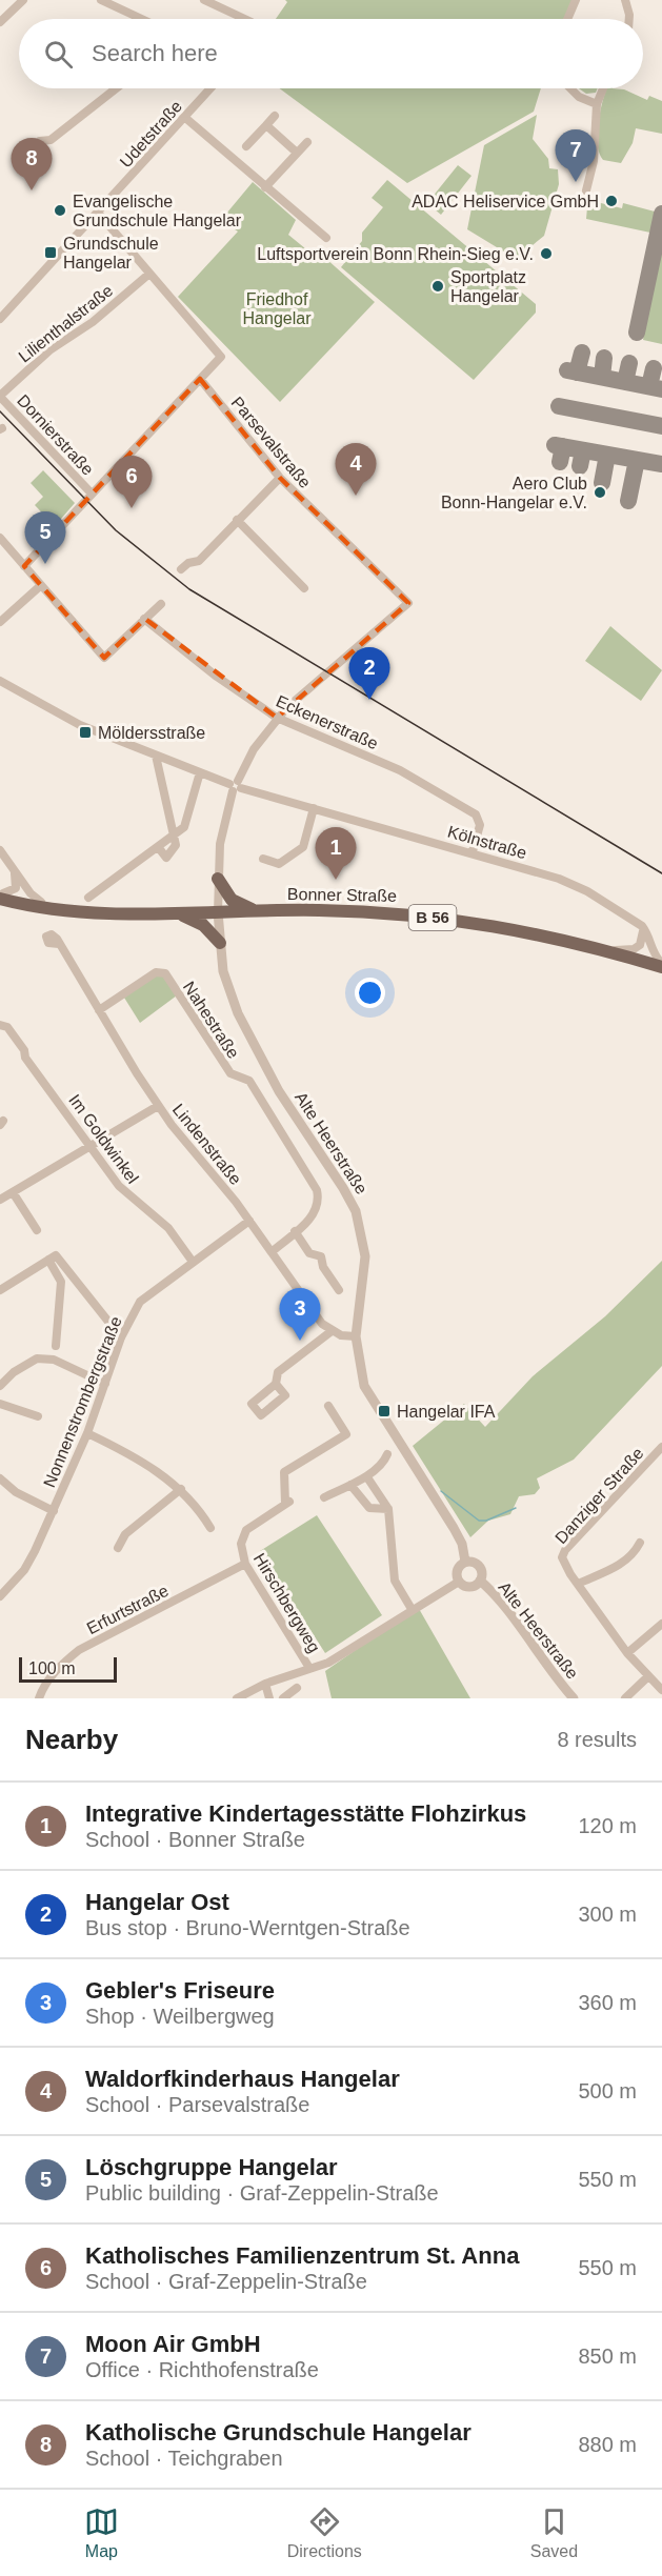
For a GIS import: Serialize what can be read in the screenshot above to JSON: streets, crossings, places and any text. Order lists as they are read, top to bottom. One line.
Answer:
{"streets":{"main road":["Bonner Straße","B 56"],"street":["Udetstraße","Lilienthalstraße","Dornierstraße","Parsevalstraße","Eckenerstraße","Kölnstraße","Nahestraße","Im Goldwinkel","Alte Heerstraße","Lindenstraße","Nonnenstrombergstraße","Danziger Straße","Hirschbergweg","Erfurtstraße"]},"crossings":[["Lilienthalstraße","Dornierstraße"],["Parsevalstraße","Eckenerstraße"],["Eckenerstraße","Kölnstraße"],["Bonner Straße","Alte Heerstraße"],["Nahestraße","Lindenstraße"],["Im Goldwinkel","Nonnenstrombergstraße"],["Lindenstraße","Nonnenstrombergstraße"],["Hirschbergweg","Erfurtstraße"]],"parks":["Friedhof Hangelar"],"places":{"other":["ADAC Heliservice GmbH","Evangelische Grundschule Hangelar","Luftsportverein Bonn Rhein-Sieg e.V.","Sportplatz Hangelar","Aero Club Bonn-Hangelar e.V."],"transit":["Grundschule Hangelar","Möldersstraße","Hangelar IFA"]},"scale_bar":"100 m","page":{"search":"Search here","pins":["7","8","4","6","5","2","1","3"],"scale":"100 m","heading":["Nearby","8 results"],"list":[{"mark":"1","name":"Integrative Kindertagesstätte Flohzirkus","note":"School · Bonner Straße","value":"120 m"},{"mark":"2","name":"Hangelar Ost","note":"Bus stop · Bruno-Werntgen-Straße","value":"300 m"},{"mark":"3","name":"Gebler's Friseure","note":"Shop · Weilbergweg","value":"360 m"},{"mark":"4","name":"Waldorfkinderhaus Hangelar","note":"School · Parsevalstraße","value":"500 m"},{"mark":"5","name":"Löschgruppe Hangelar","note":"Public building · Graf-Zeppelin-Straße","value":"550 m"},{"mark":"6","name":"Katholisches Familienzentrum St. Anna","note":"School · Graf-Zeppelin-Straße","value":"550 m"},{"mark":"7","name":"Moon Air GmbH","note":"Office · Richthofenstraße","value":"850 m"},{"mark":"8","name":"Katholische Grundschule Hangelar","note":"School · Teichgraben","value":"880 m"}],"nav":["Map","Directions","Saved"]}}
